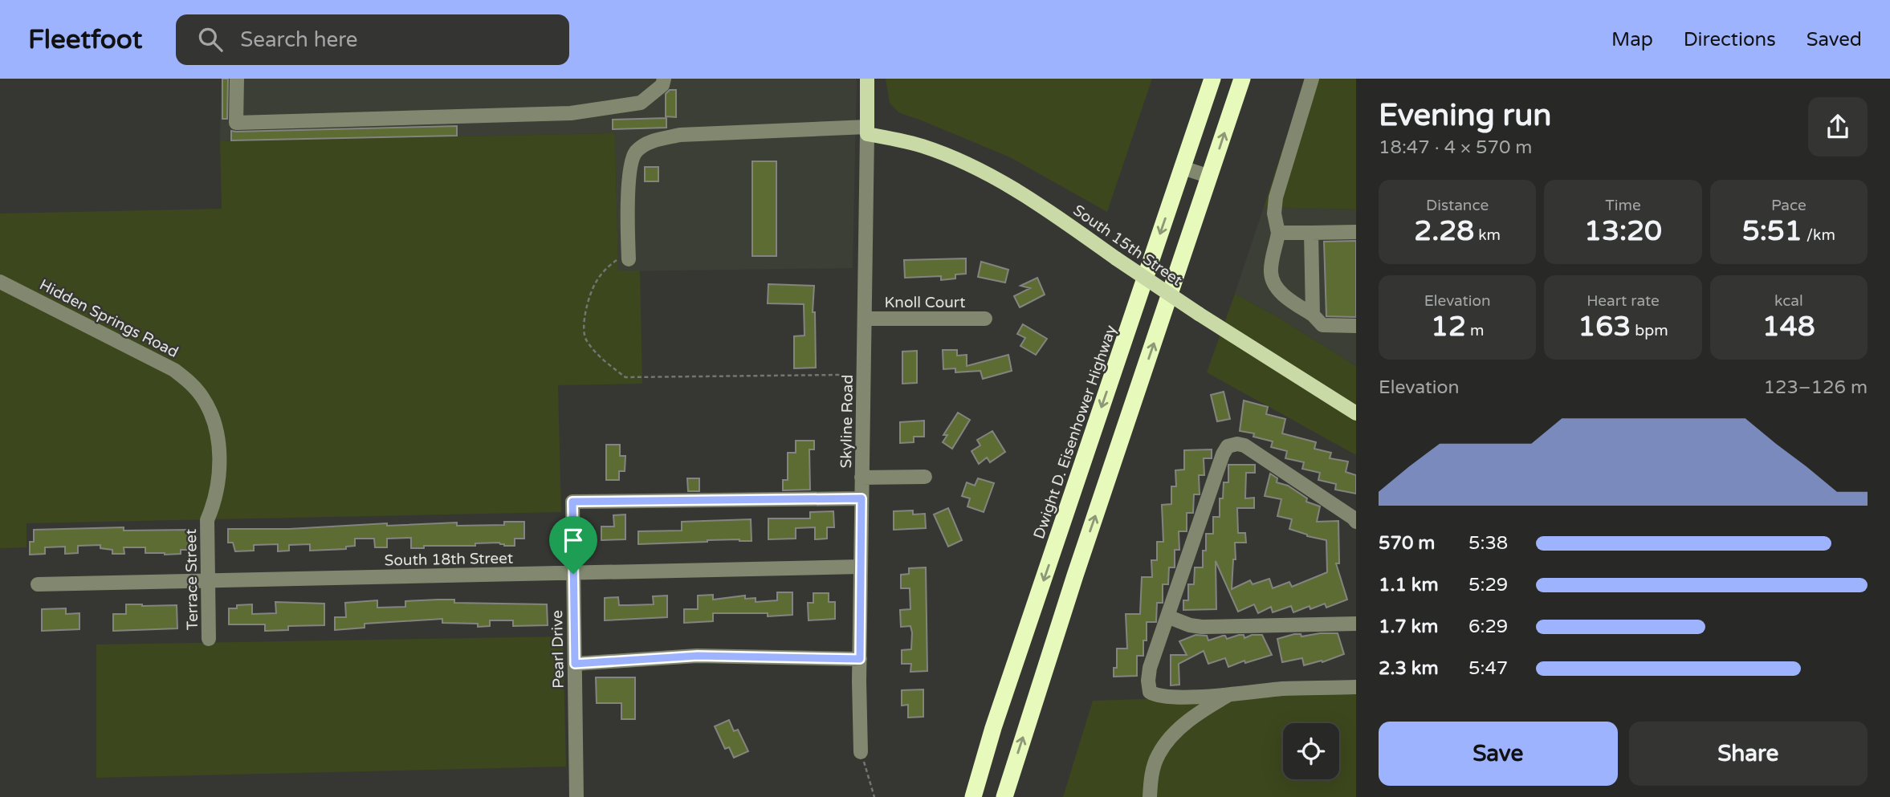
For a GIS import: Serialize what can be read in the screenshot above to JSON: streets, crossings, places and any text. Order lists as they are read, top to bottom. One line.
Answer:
{"streets":{"highway":["Dwight D. Eisenhower Highway"],"main road":["South 15th Street","Skyline Road"],"street":["Knoll Court","Hidden Springs Road","South 18th Street","Terrace Street","Pearl Drive"]},"crossings":[["South 15th Street","Skyline Road"],["Knoll Court","Skyline Road"],["Hidden Springs Road","Terrace Street"],["Skyline Road","South 18th Street"],["Skyline Road","Pearl Drive"],["South 18th Street","Terrace Street"],["South 18th Street","Pearl Drive"]],"page":{"header":"Fleetfoot","search":"Search here","nav":["Map","Directions","Saved"],"heading":["Evening run","18:47 · 4 × 570 m"],"stats":[["Distance","2.28 km"],["Time","13:20"],["Pace","5:51 /km"],["Elevation","12 m"],["Heart rate","163 bpm"],["kcal","148"]],"chart":["Elevation","123–126 m"],"list":[{"name":"570 m","note":"5:38"},{"name":"1.1 km","note":"5:29"},{"name":"1.7 km","note":"6:29"},{"name":"2.3 km","note":"5:47"}],"buttons":["Save","Share"]}}
